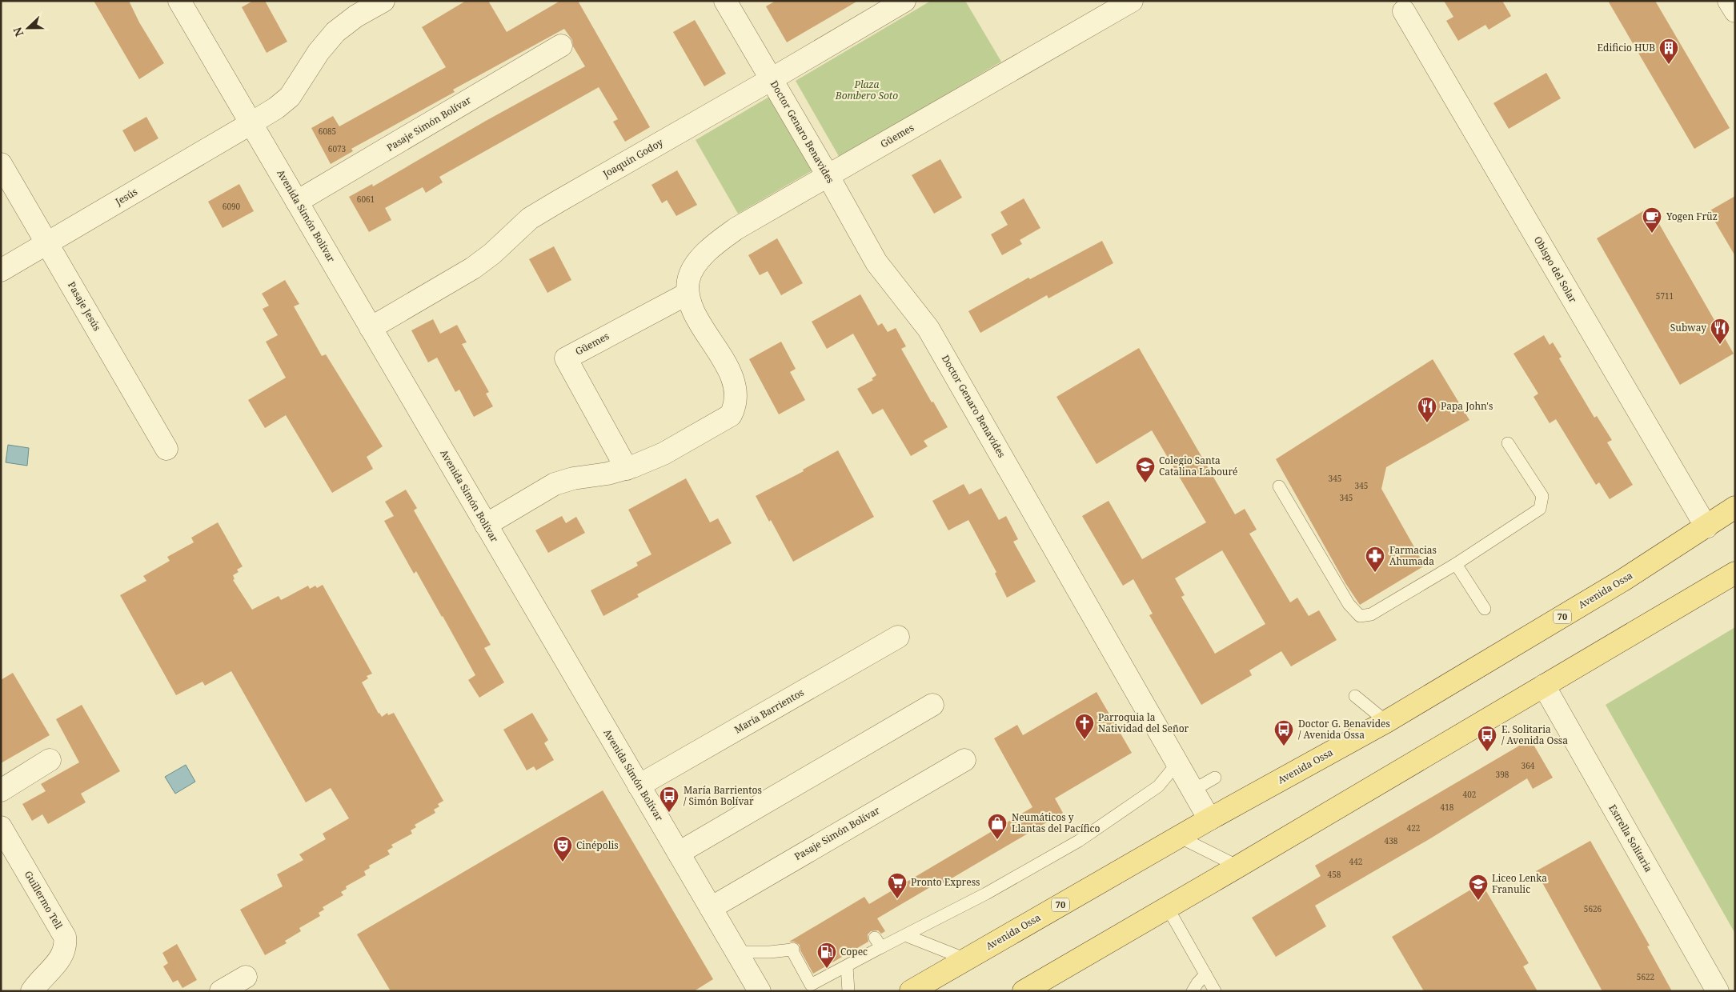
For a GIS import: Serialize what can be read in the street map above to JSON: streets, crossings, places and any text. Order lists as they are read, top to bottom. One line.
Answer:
{"streets":{"main road":["Avenida Ossa","70"],"street":["Pasaje Simón Bolívar","Doctor Genaro Benavides","Güemes","Joaquín Godoy","Jesús","Avenida Simón Bolívar","Obispo del Solar","Pasaje Jesús","María Barrientos","Estrella Solitaria","Guillermo Tell"]},"crossings":[["Pasaje Simón Bolívar","Avenida Simón Bolívar"],["Doctor Genaro Benavides","Güemes"],["Doctor Genaro Benavides","Joaquín Godoy"],["Doctor Genaro Benavides","Avenida Ossa"],["Güemes","Avenida Simón Bolívar"],["Joaquín Godoy","Avenida Simón Bolívar"],["Jesús","Avenida Simón Bolívar"],["Jesús","Pasaje Jesús"],["Avenida Simón Bolívar","María Barrientos"],["Obispo del Solar","Avenida Ossa"]],"parks":["Plaza Bombero Soto"],"places":{"building":["Edificio HUB"],"cafe":["Yogen Früz"],"restaurant":["Subway","Papa John's"],"school or university":["Colegio Santa Catalina Labouré","Liceo Lenka Franulic"],"pharmacy":["Farmacias Ahumada"],"church":["Parroquia la Natividad del Señor"],"bus stop":["Doctor G. Benavides / Avenida Ossa","E. Solitaria / Avenida Ossa","María Barrientos / Simón Bolívar"],"shop":["Neumáticos y Llantas del Pacífico"],"theatre":["Cinépolis"],"supermarket":["Pronto Express"],"fuel station":["Copec"]},"house_numbers":["6085","6073","6061","6090","5711","345","345","345","364","398","402","418","422","438","442","458","5626","5622"],"north":"left"}
